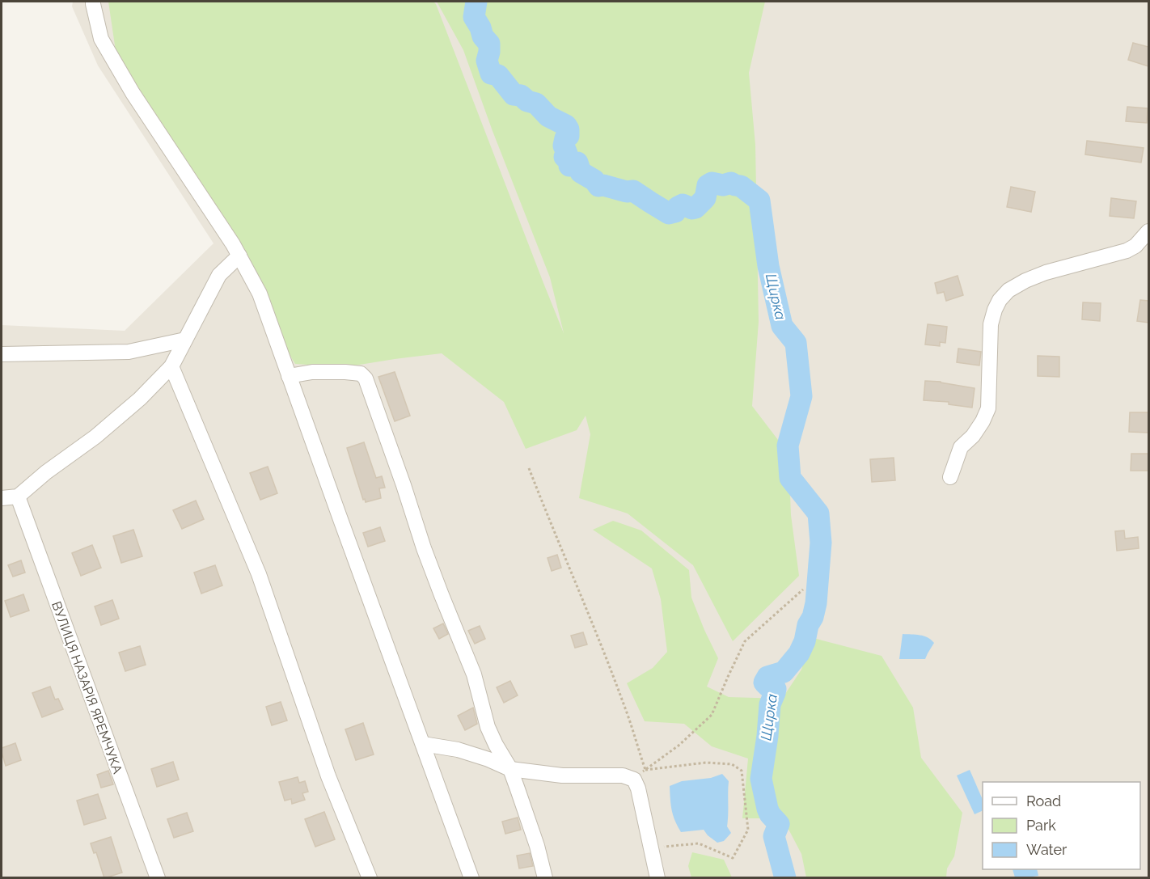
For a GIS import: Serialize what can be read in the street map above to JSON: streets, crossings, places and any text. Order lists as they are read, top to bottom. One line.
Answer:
{"streets":{"street":["ВУЛИЦЯ НАЗАРІЯ ЯРЕМЧУКА"]},"water":["Щирка"],"legend":["Road","Park","Water"]}
